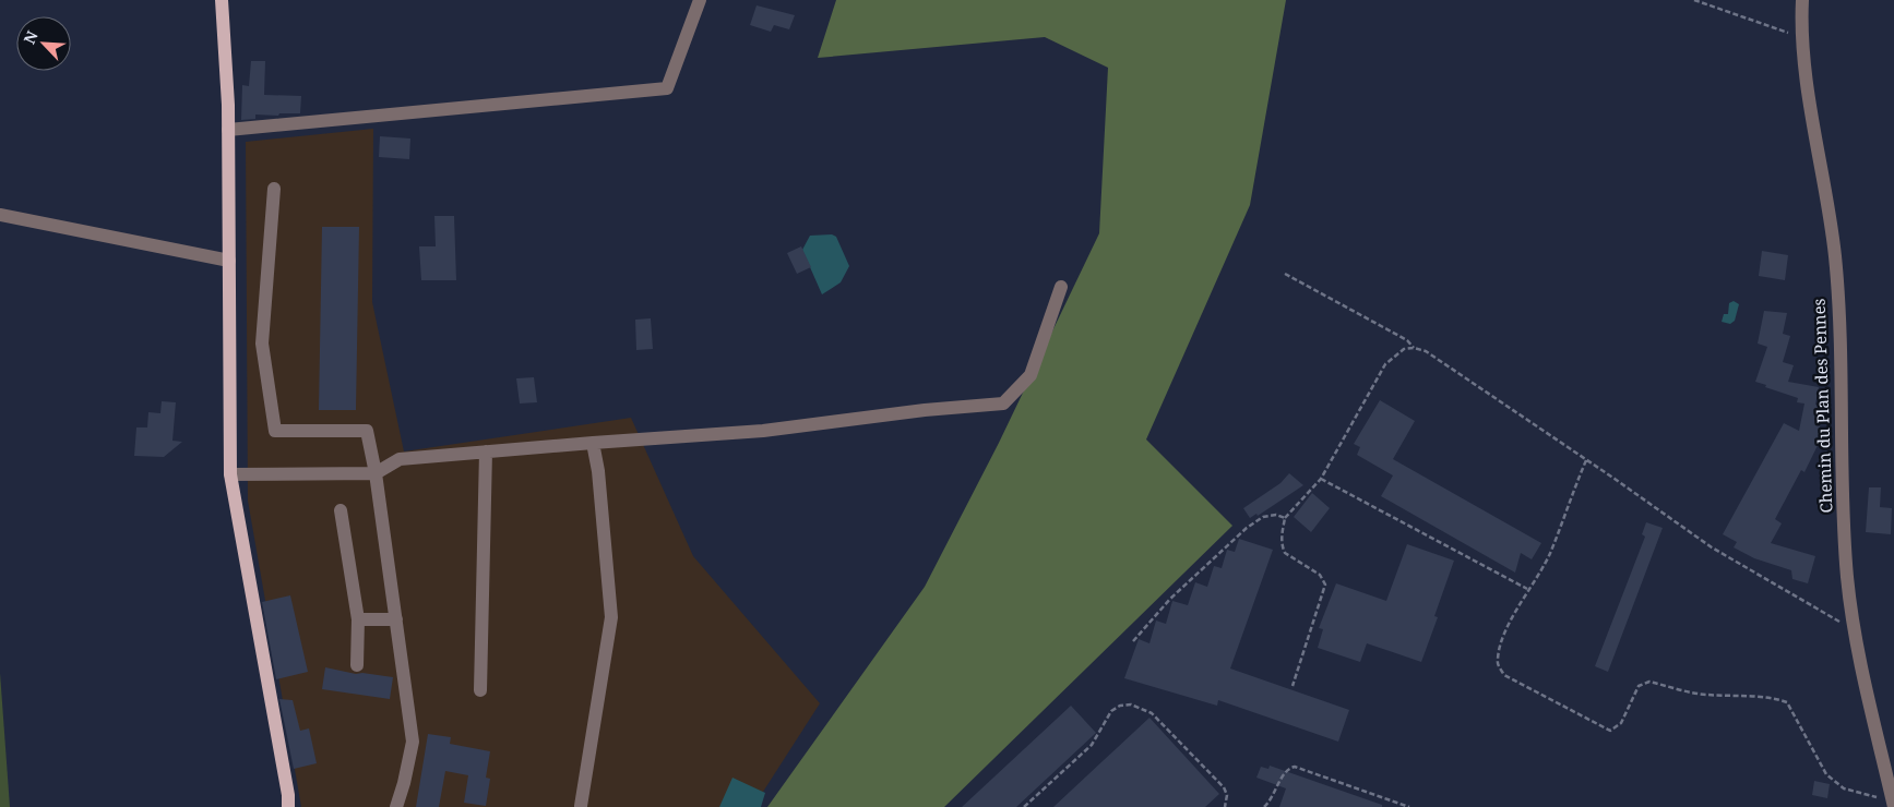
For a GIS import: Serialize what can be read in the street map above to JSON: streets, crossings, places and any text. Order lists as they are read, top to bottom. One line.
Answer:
{"streets":{"street":["Chemin du Plan des Pennes"]},"north":"top left"}
